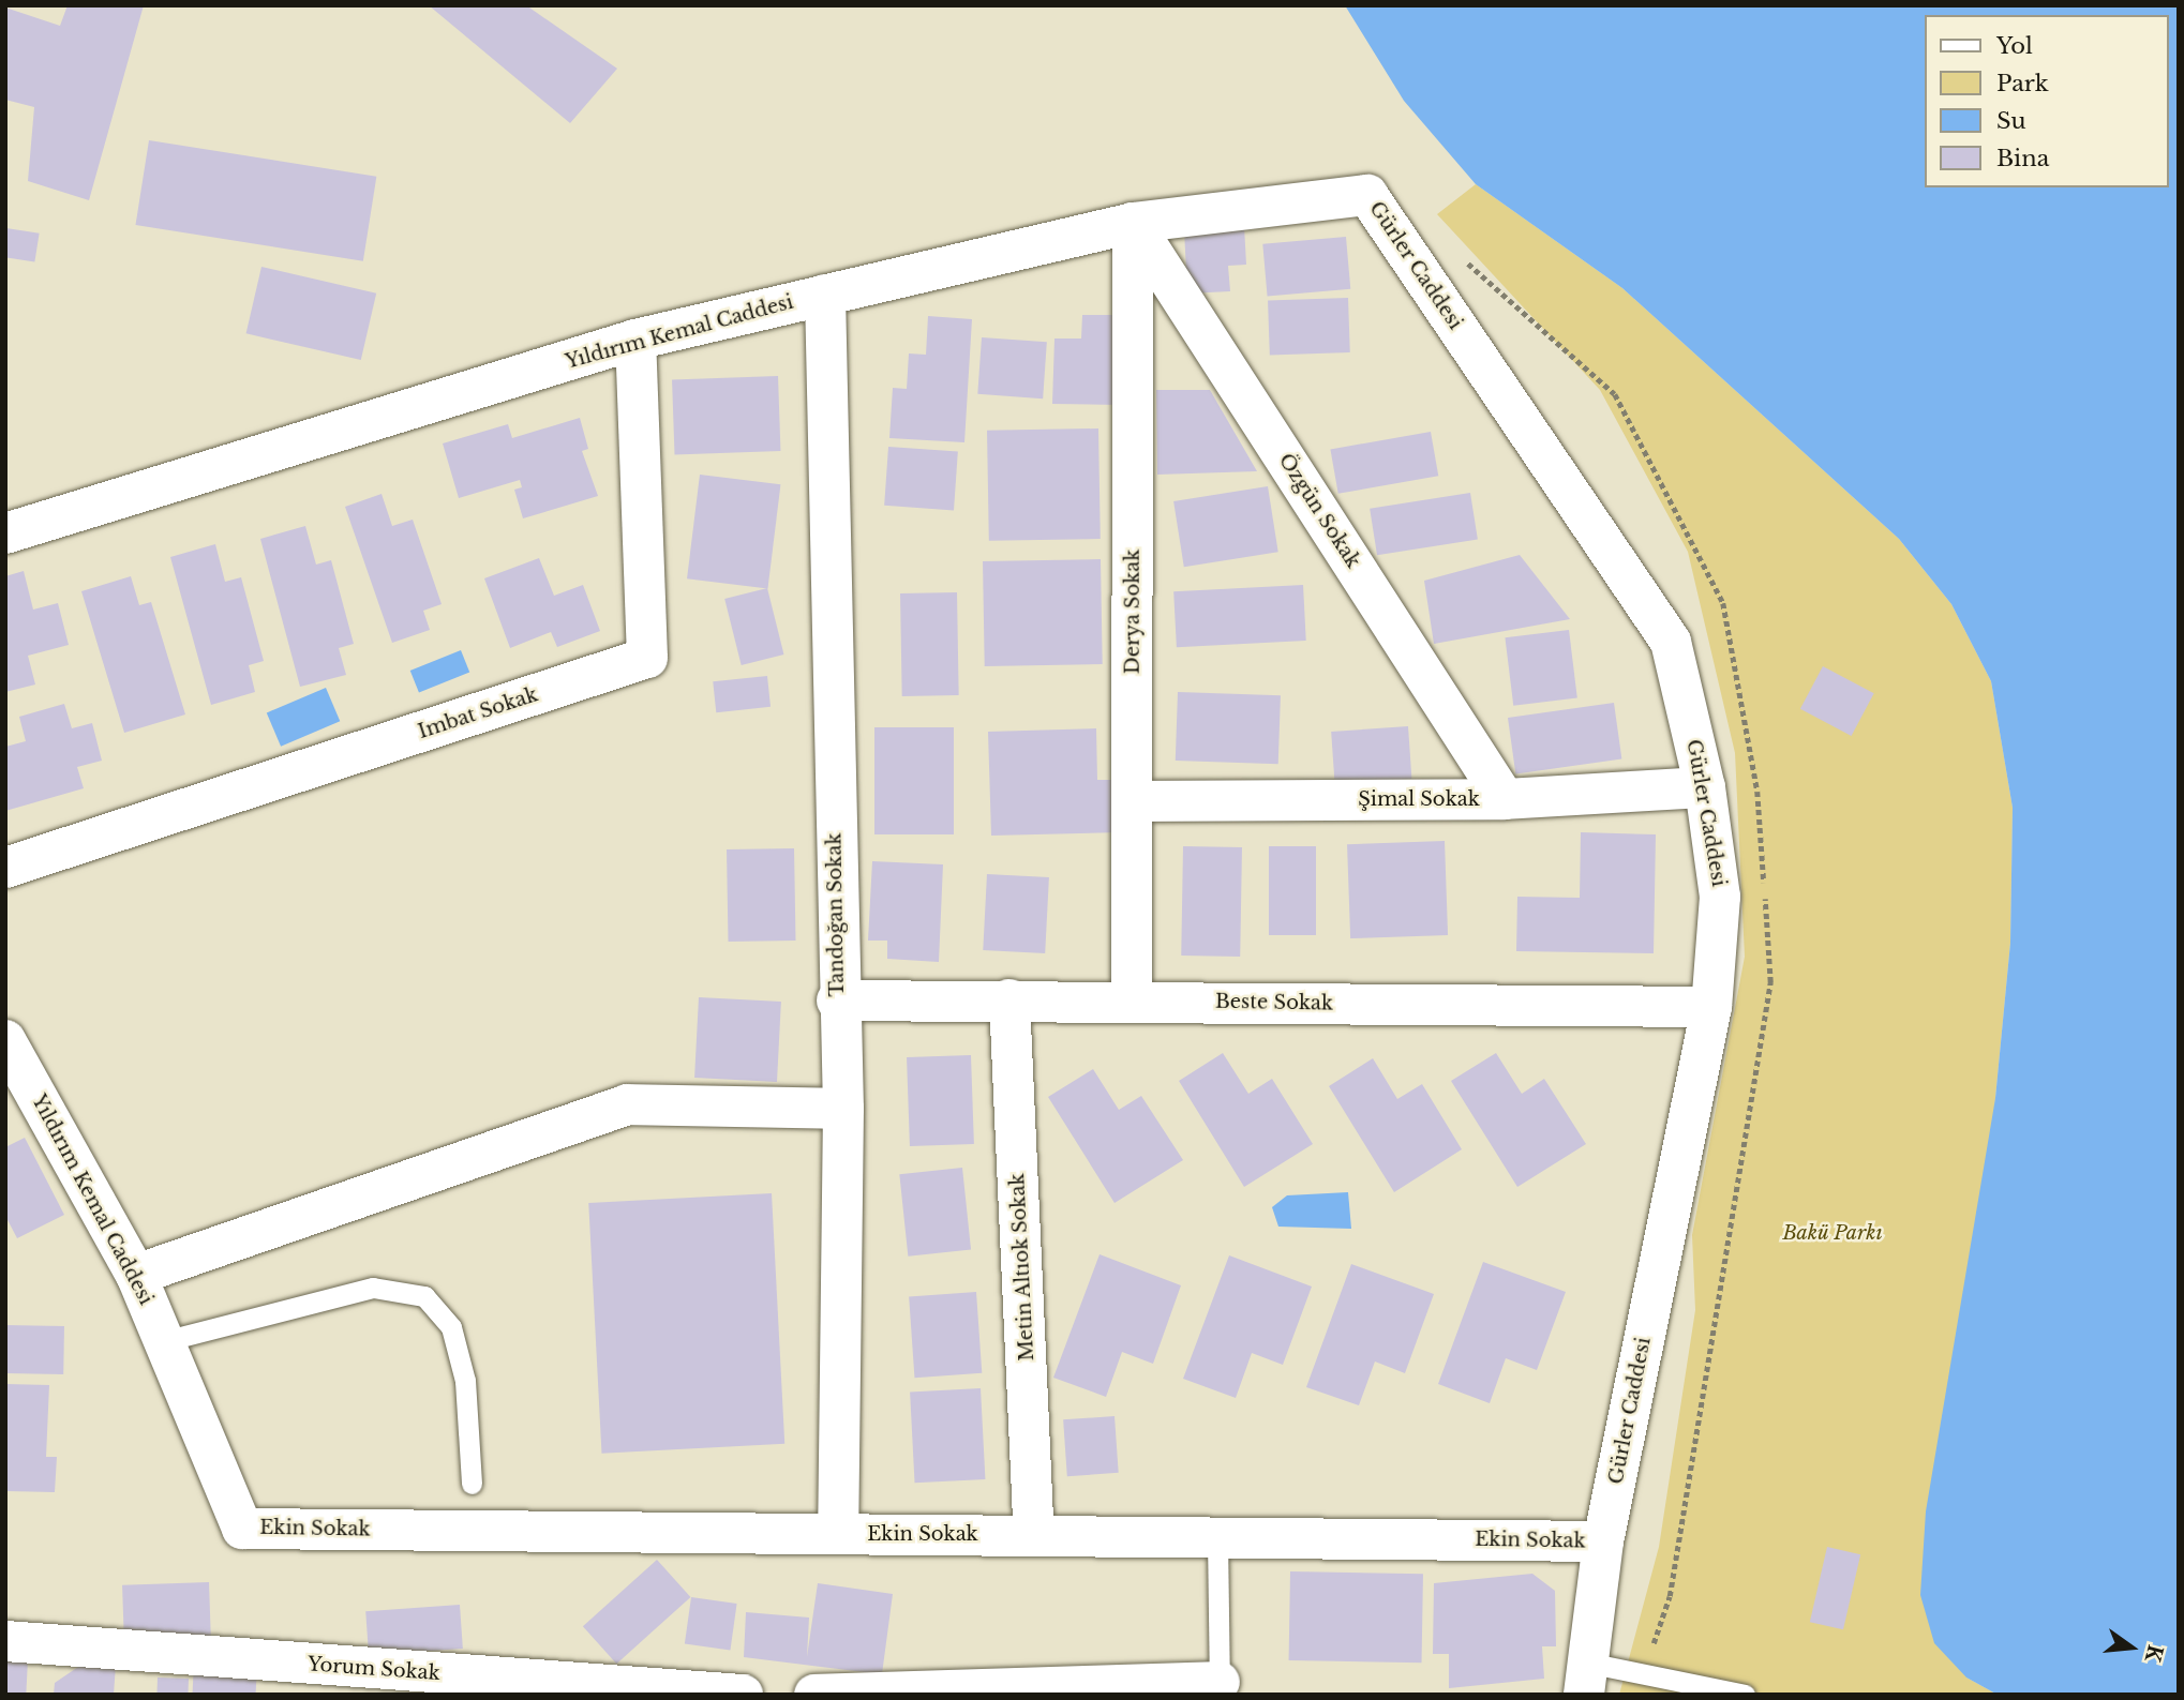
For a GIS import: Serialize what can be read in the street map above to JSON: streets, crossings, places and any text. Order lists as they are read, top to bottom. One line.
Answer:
{"streets":{"street":["Gürler Caddesi","Yıldırım Kemal Caddesi","Özgün Sokak","Derya Sokak","Imbat Sokak","Şimal Sokak","Tandoğan Sokak","Beste Sokak","Metin Altıok Sokak","Ekin Sokak","Yorum Sokak"]},"crossings":[["Gürler Caddesi","Yıldırım Kemal Caddesi"],["Gürler Caddesi","Şimal Sokak"],["Gürler Caddesi","Beste Sokak"],["Gürler Caddesi","Ekin Sokak"],["Yıldırım Kemal Caddesi","Özgün Sokak"],["Yıldırım Kemal Caddesi","Derya Sokak"],["Yıldırım Kemal Caddesi","Imbat Sokak"],["Yıldırım Kemal Caddesi","Tandoğan Sokak"],["Yıldırım Kemal Caddesi","Ekin Sokak"],["Özgün Sokak","Derya Sokak"],["Özgün Sokak","Şimal Sokak"],["Derya Sokak","Şimal Sokak"],["Derya Sokak","Beste Sokak"],["Tandoğan Sokak","Beste Sokak"],["Tandoğan Sokak","Ekin Sokak"],["Beste Sokak","Metin Altıok Sokak"],["Metin Altıok Sokak","Ekin Sokak"]],"parks":["Bakü Parkı"],"legend":["Yol","Park","Su","Bina"],"north":"right"}
